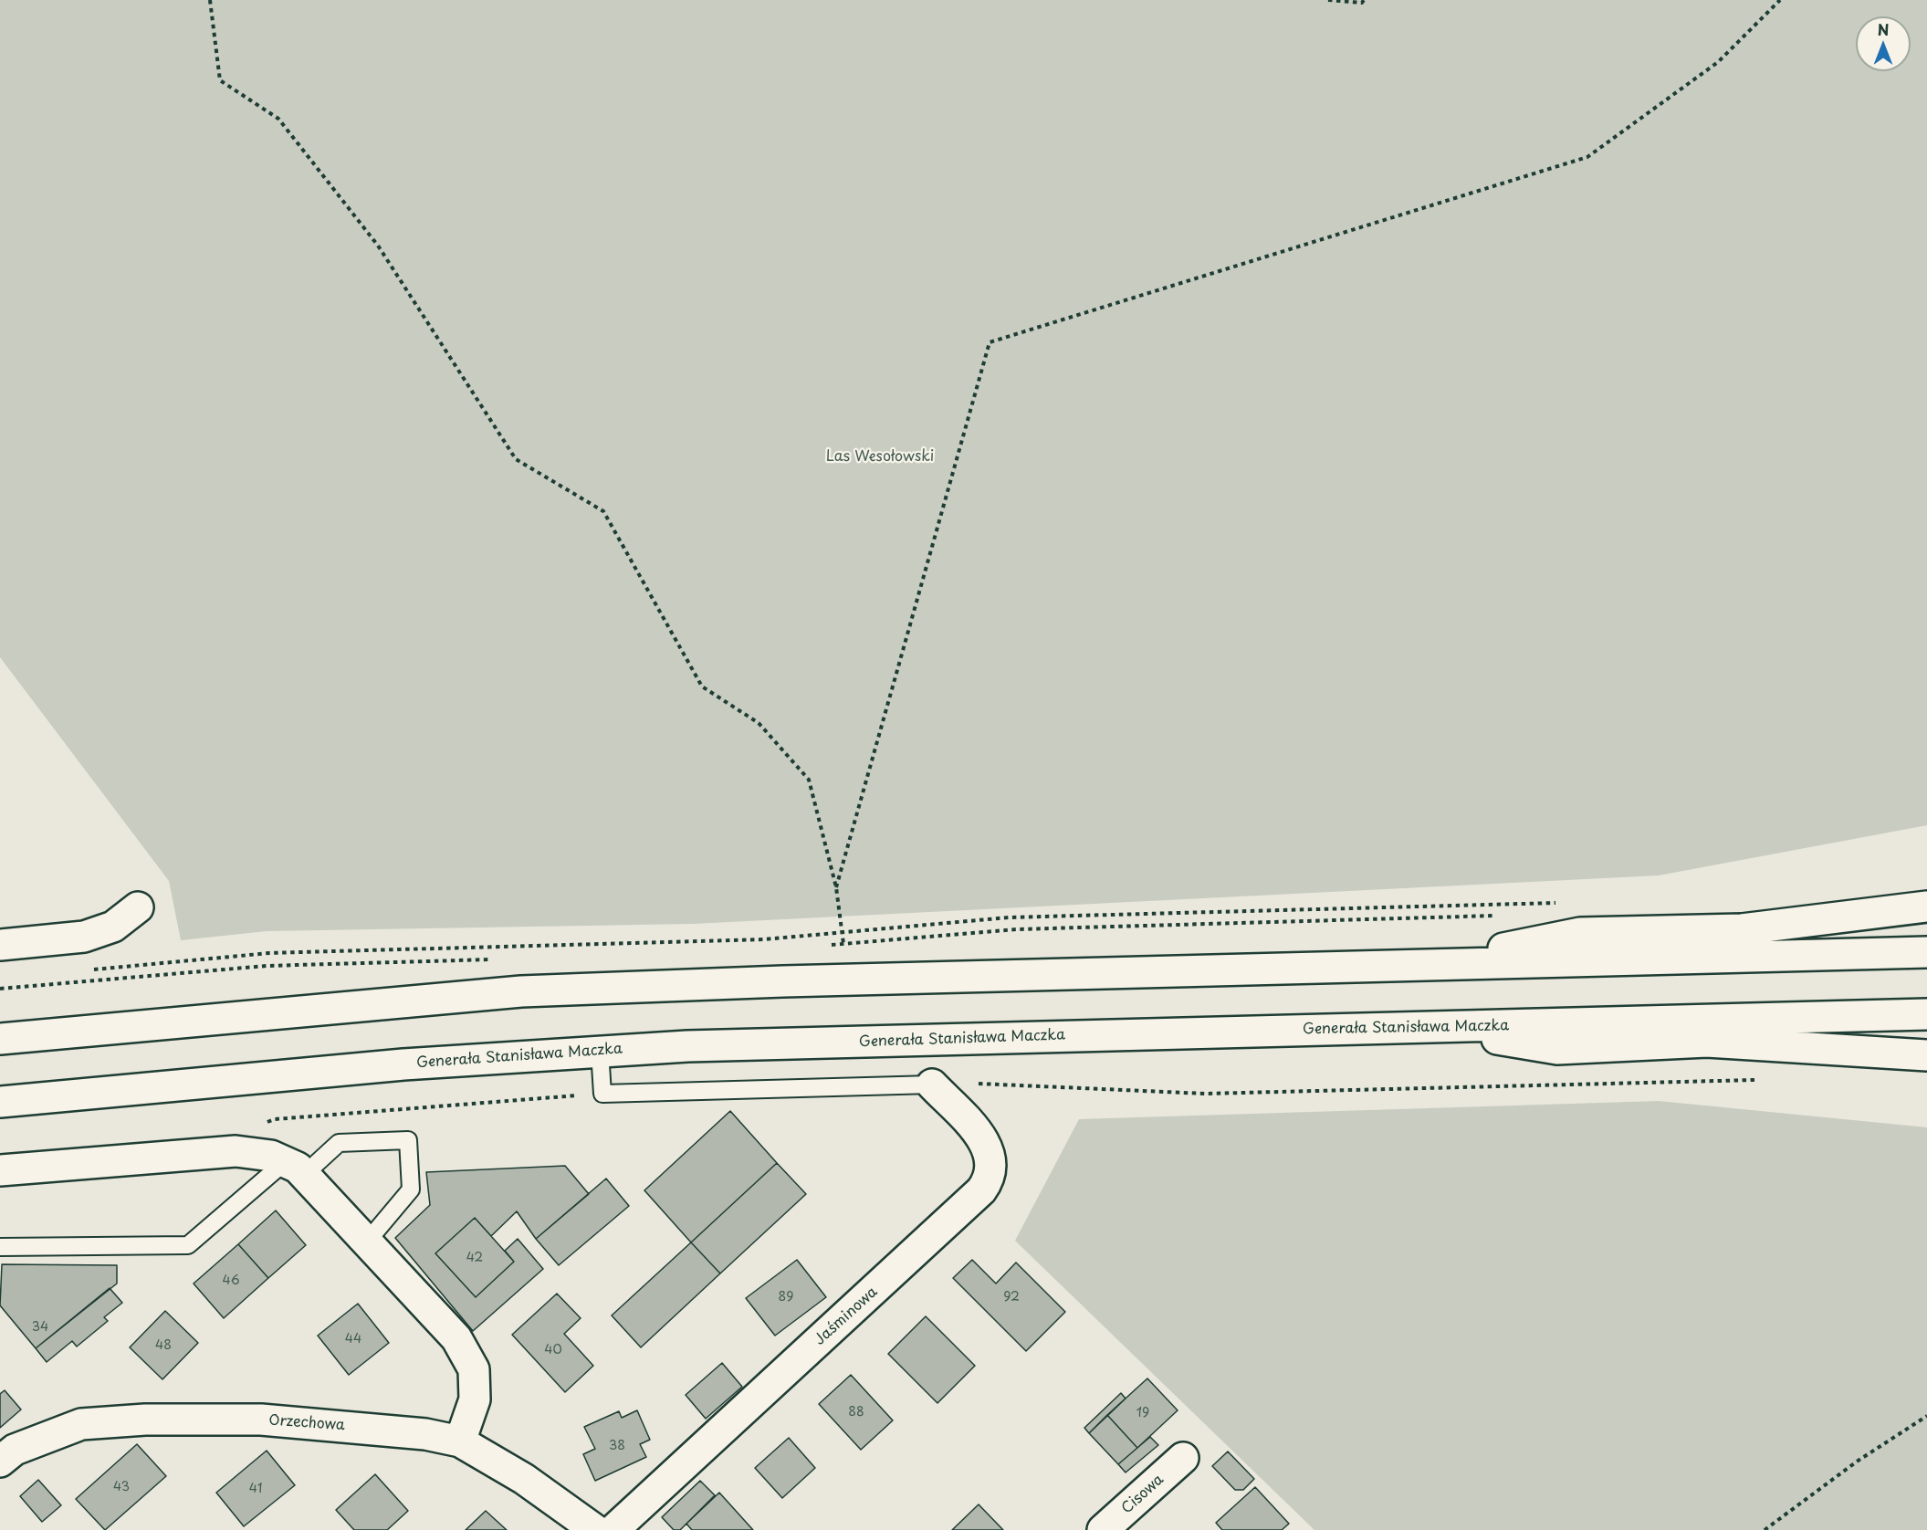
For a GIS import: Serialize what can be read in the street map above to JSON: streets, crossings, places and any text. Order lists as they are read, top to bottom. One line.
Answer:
{"streets":{"main road":["Generała Stanisława Maczka","Jaśminowa","Orzechowa","Cisowa"]},"parks":["Las Wesołowski"],"house_numbers":["42","46","89","92","34","44","48","40","88","19","38","43","41"],"north":"top"}
